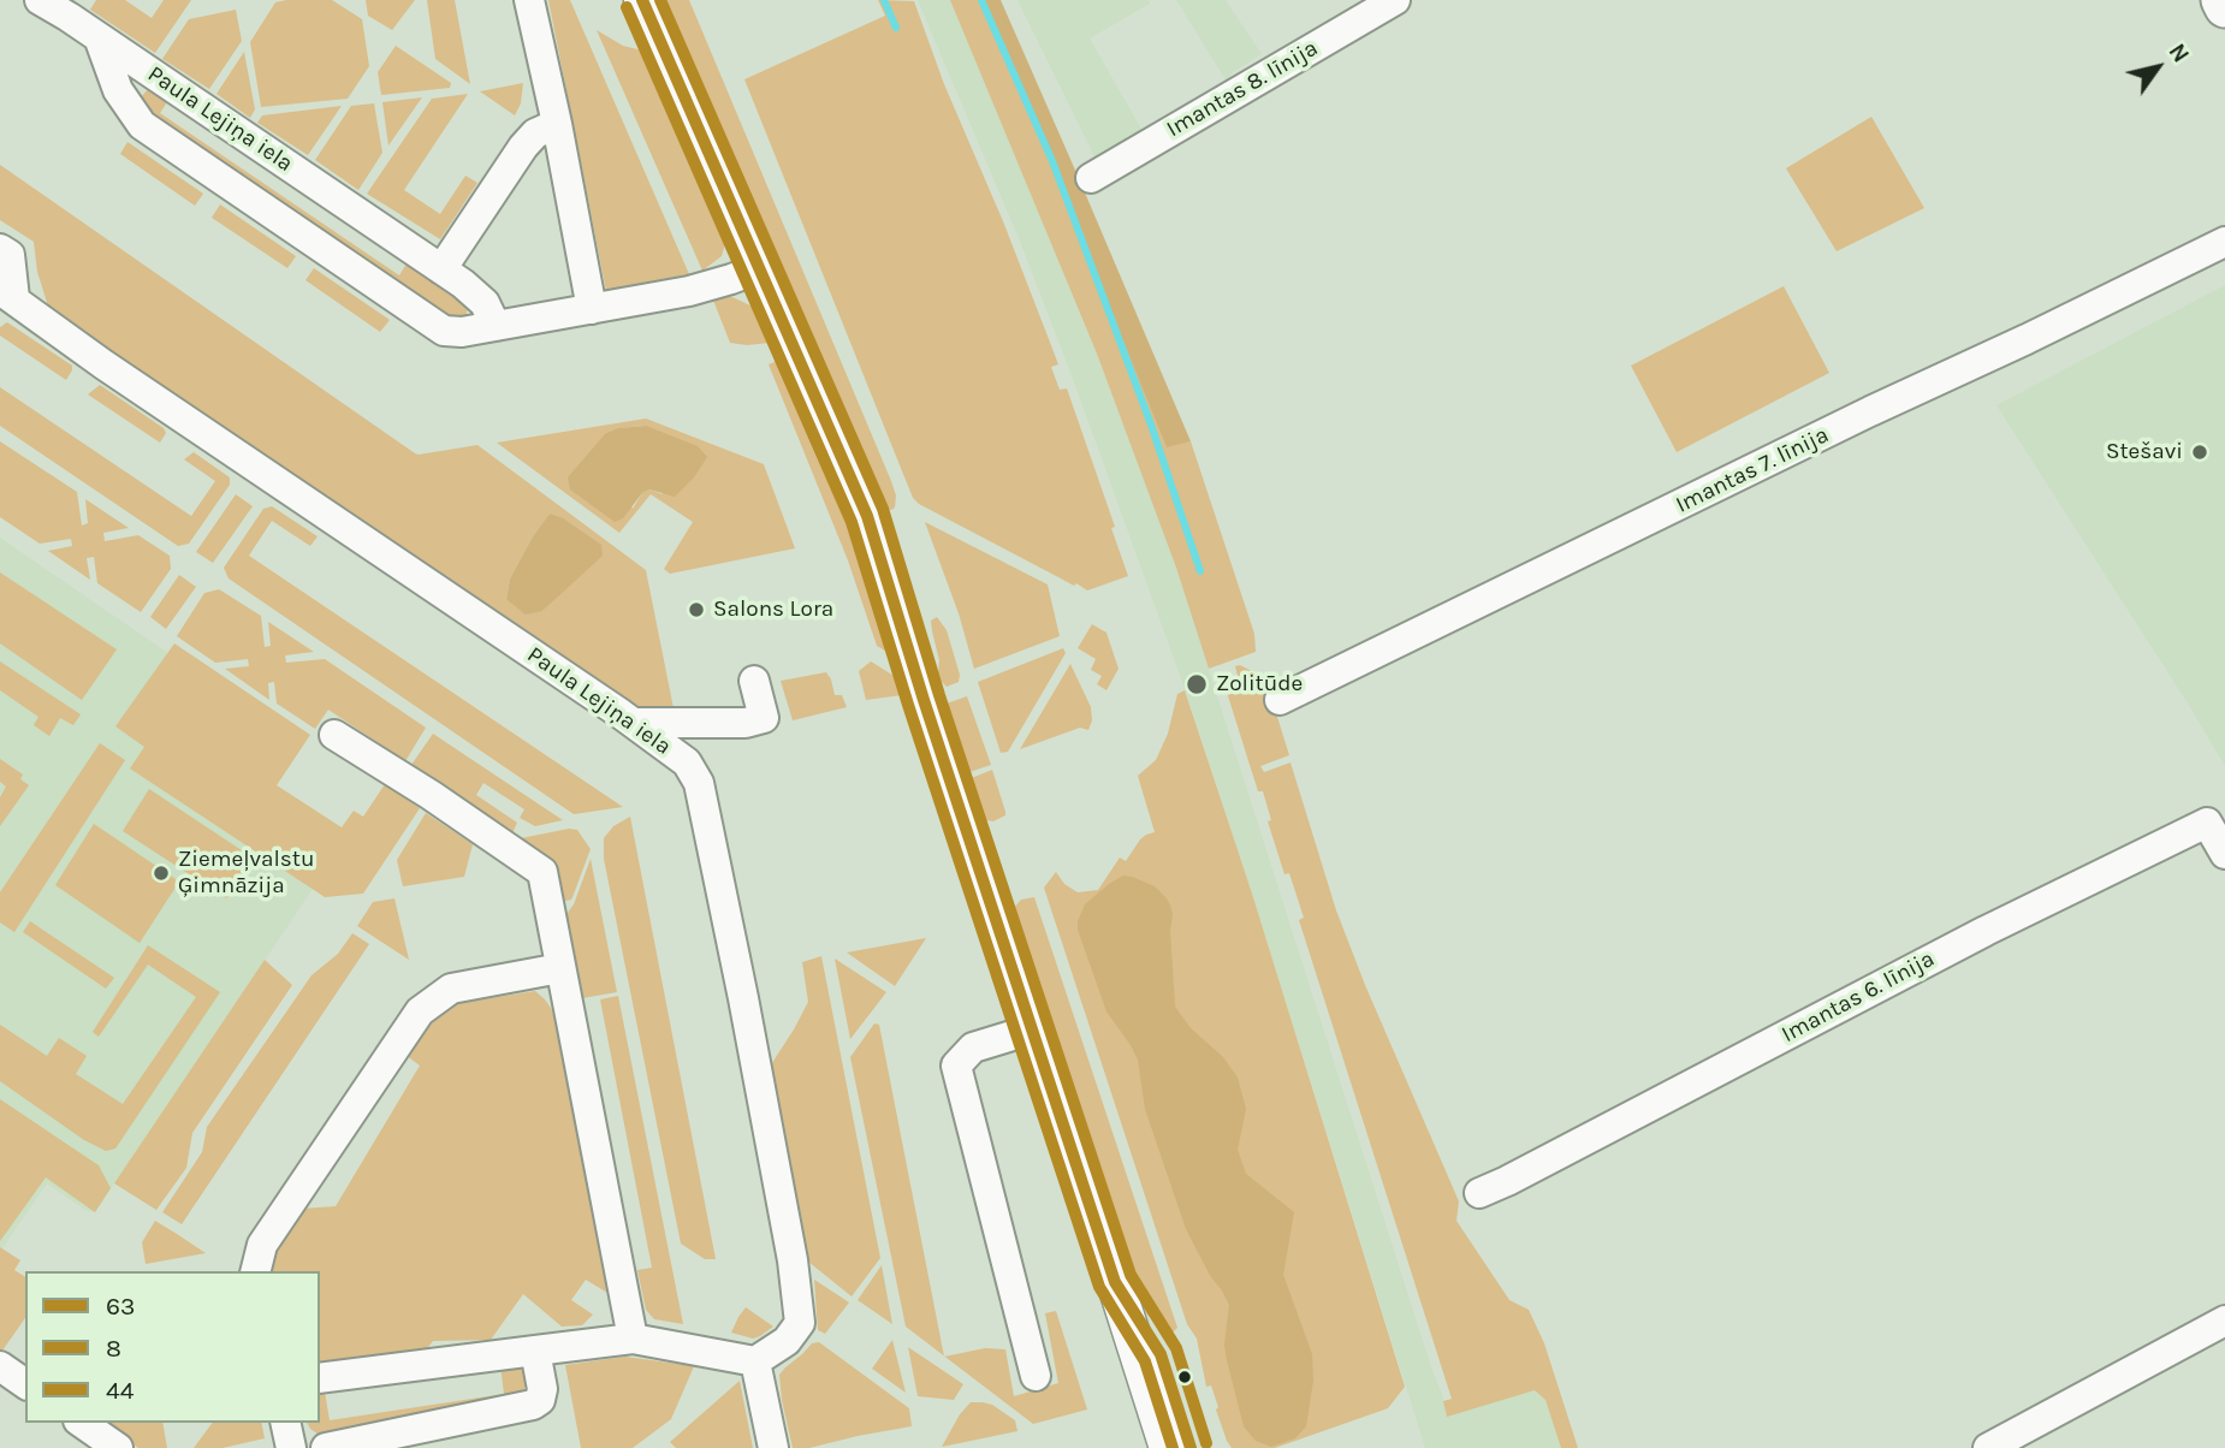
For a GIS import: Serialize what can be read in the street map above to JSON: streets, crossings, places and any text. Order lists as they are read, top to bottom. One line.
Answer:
{"streets":{"street":["Imantas 8. līnija","Paula Lejiņa iela","Imantas 7. līnija","Imantas 6. līnija"]},"places":["Stešavi","Salons Lora","Zolitūde","Ziemeļvalstu Ģimnāzija"],"lines":["transit line 63","transit line 44","transit line 8"],"legend":["63","8","44"],"north":"top right"}
